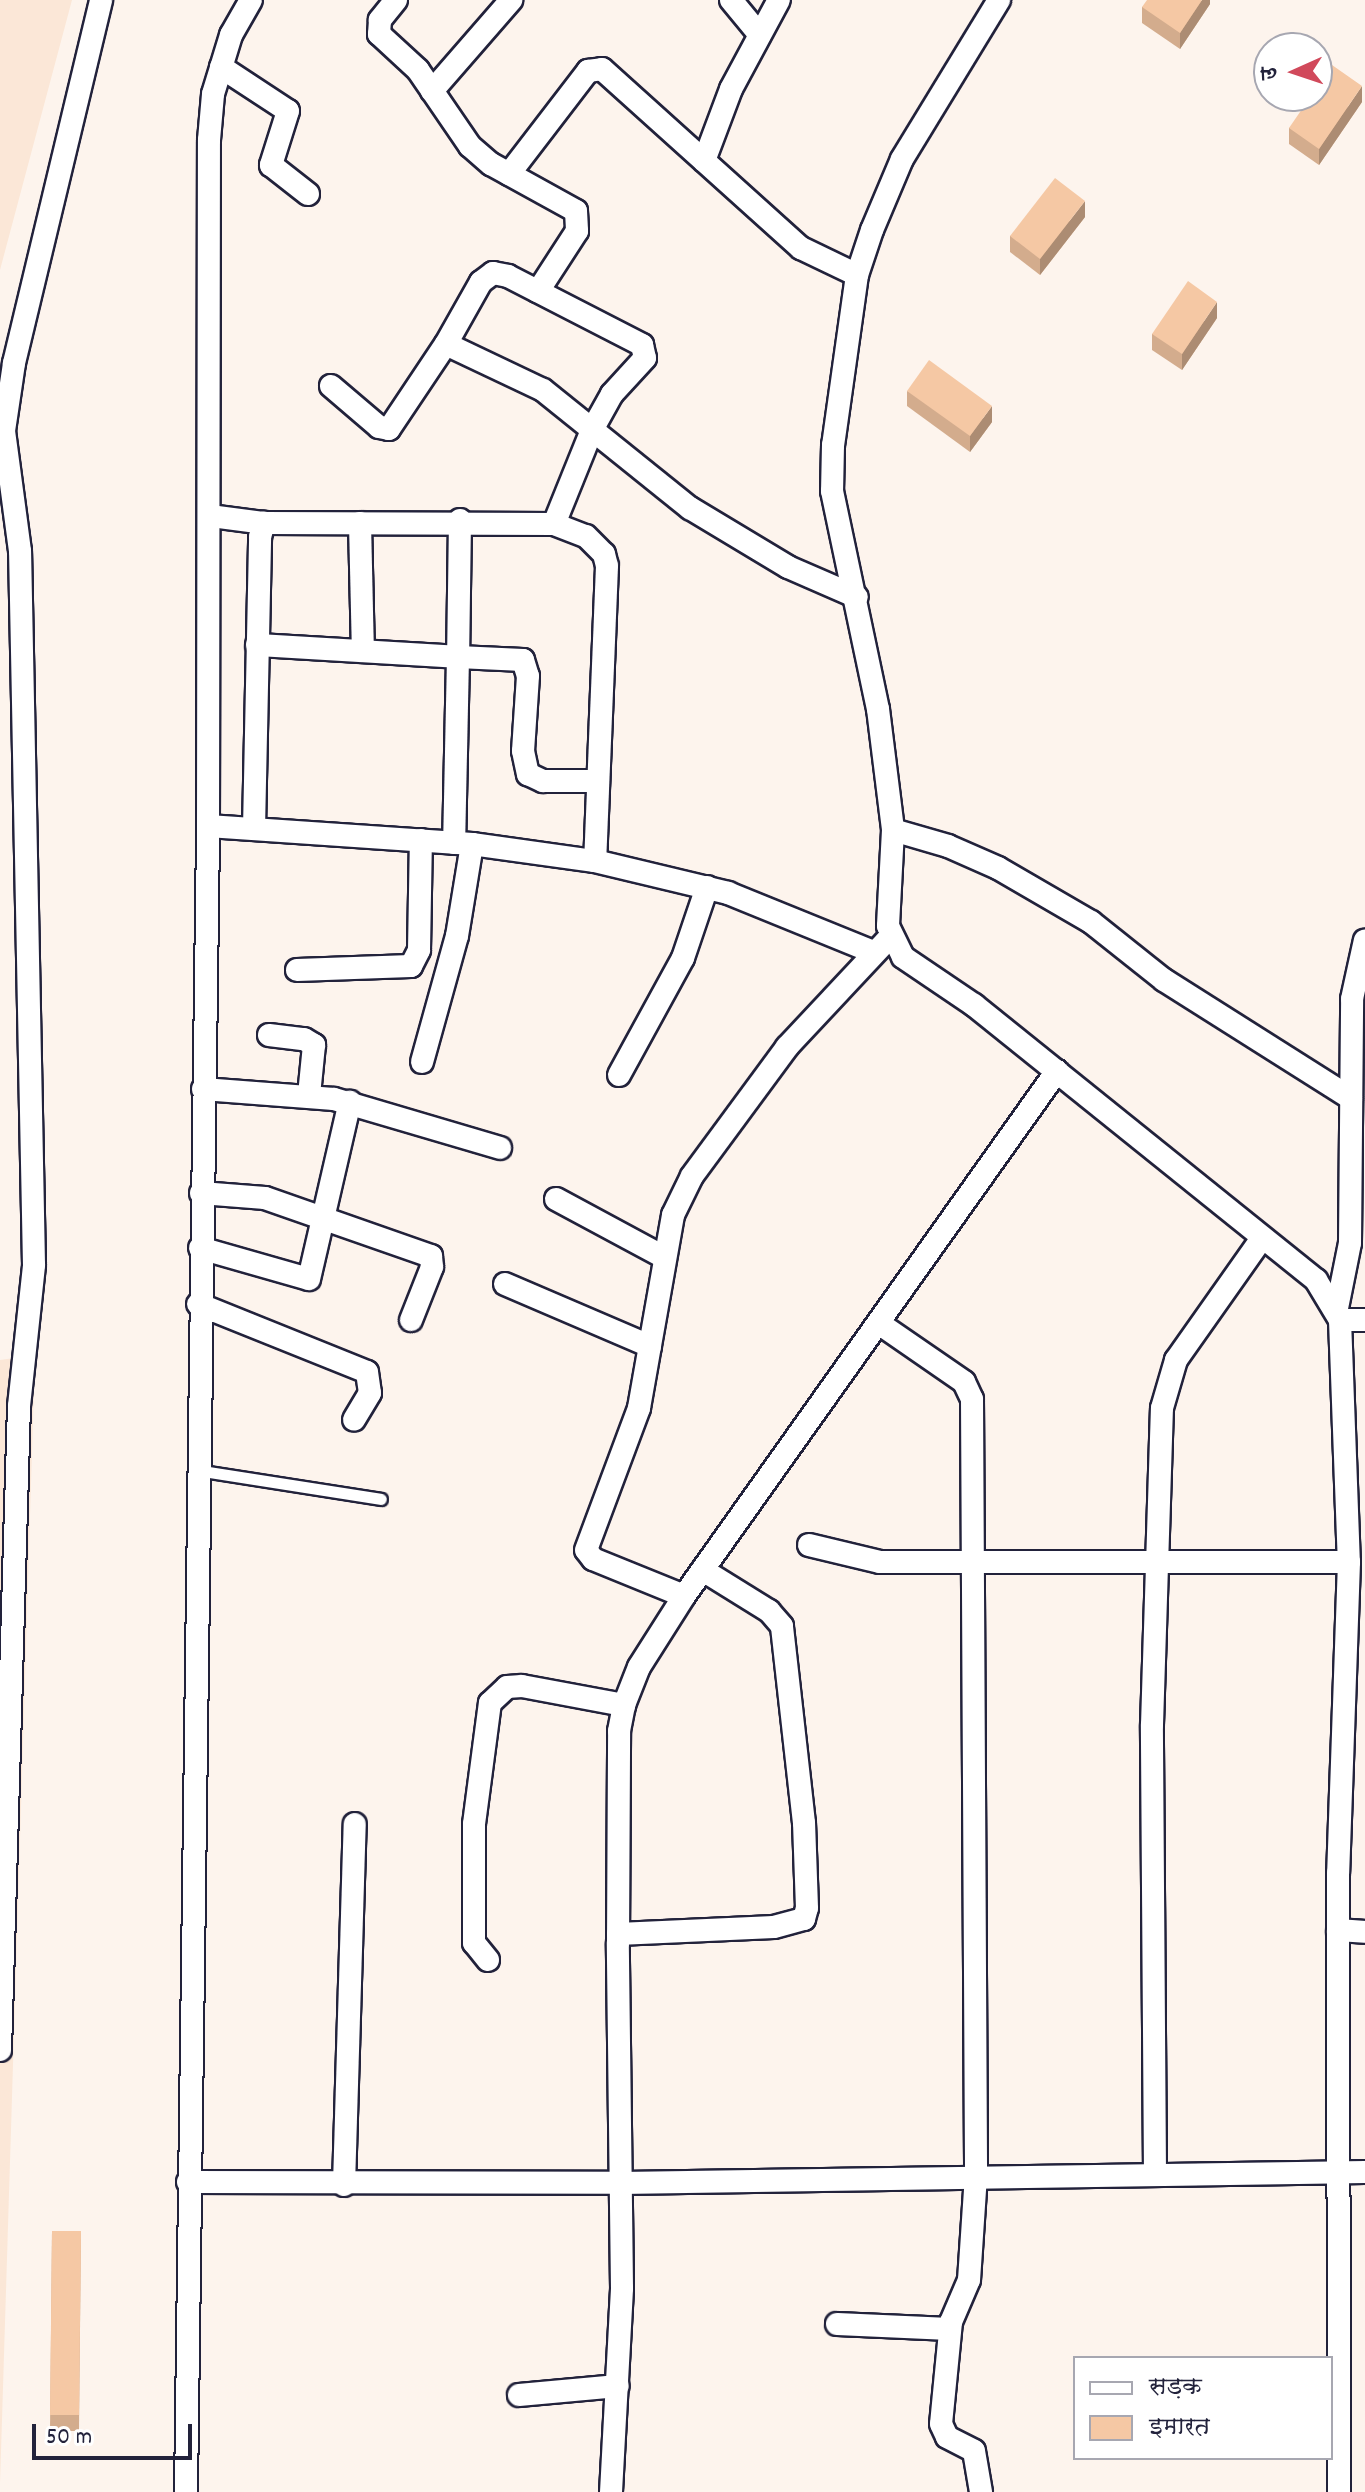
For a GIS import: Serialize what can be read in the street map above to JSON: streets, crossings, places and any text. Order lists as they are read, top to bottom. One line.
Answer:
{"legend":["सड़क","इमारत"],"scale_bar":"50 m","north":"left"}
